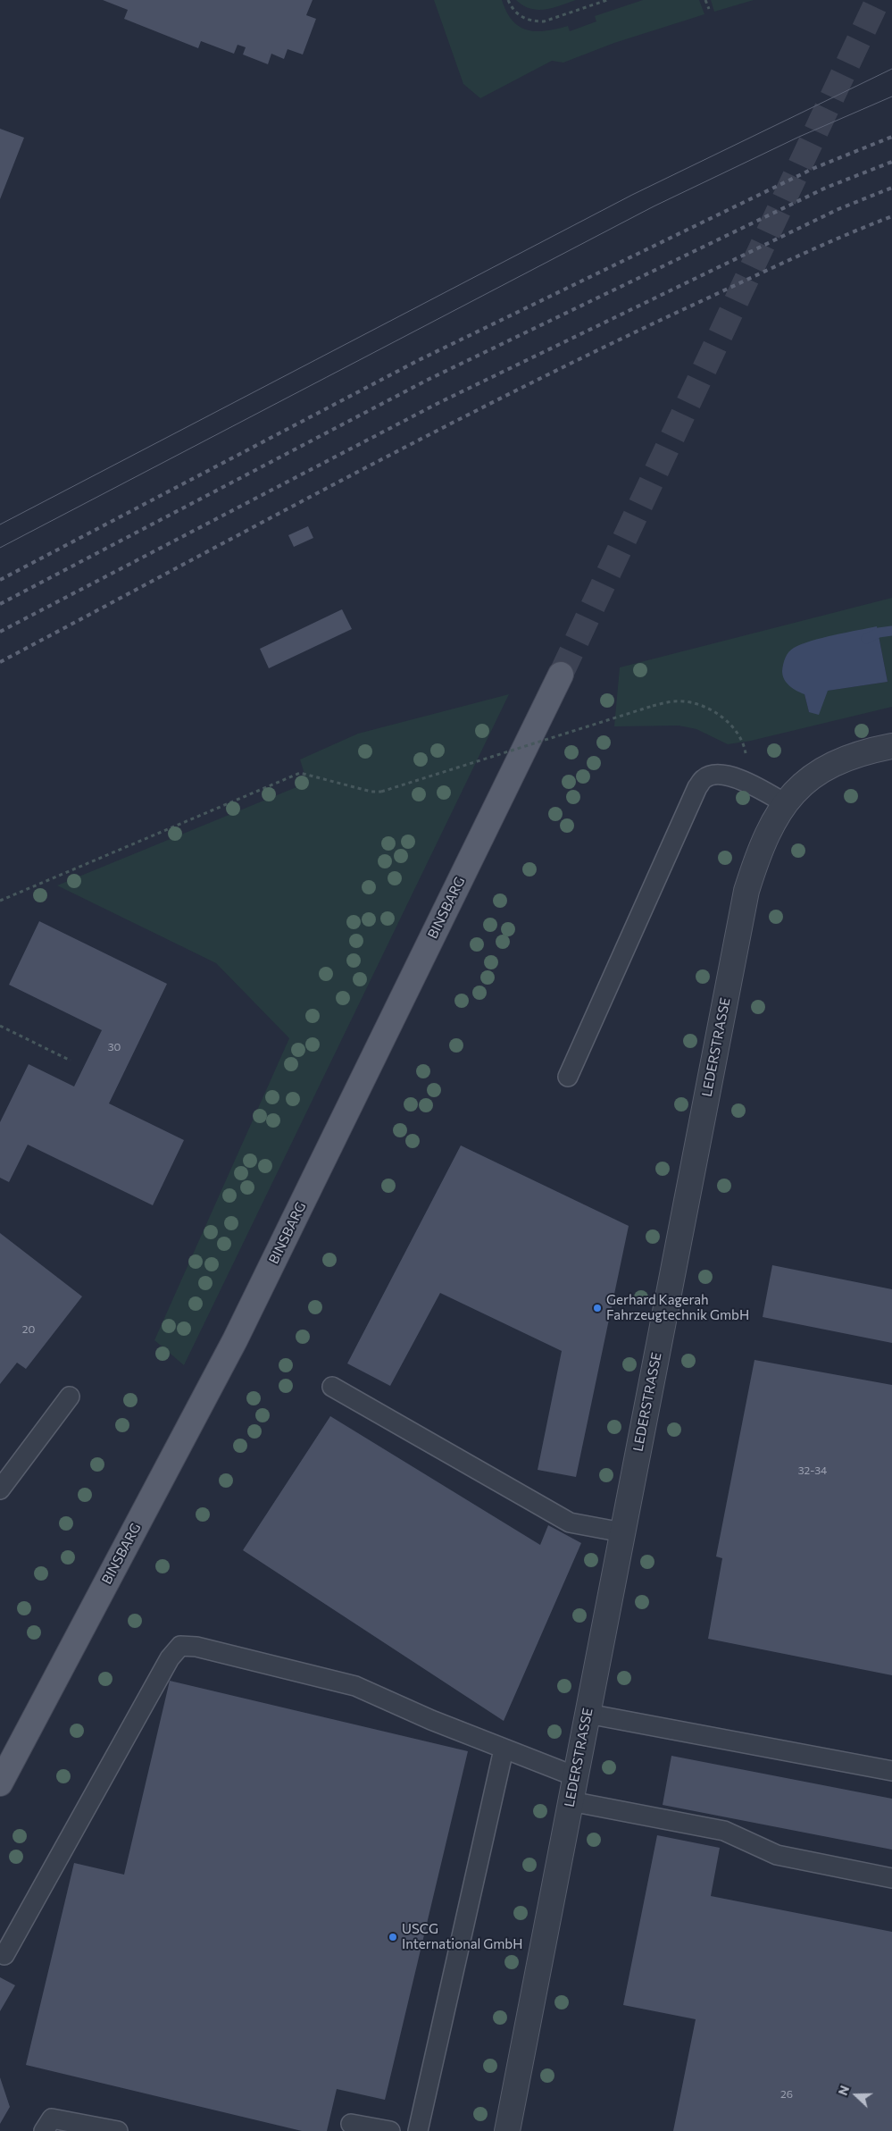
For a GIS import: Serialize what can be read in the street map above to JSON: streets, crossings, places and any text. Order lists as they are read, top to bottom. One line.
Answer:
{"streets":{"main road":["BINSBARG"],"street":["LEDERSTRASSE"]},"places":["Gerhard Kagerah Fahrzeugtechnik GmbH","USCG International GmbH"],"house_numbers":["30","20","32-34","26"],"north":"left"}
